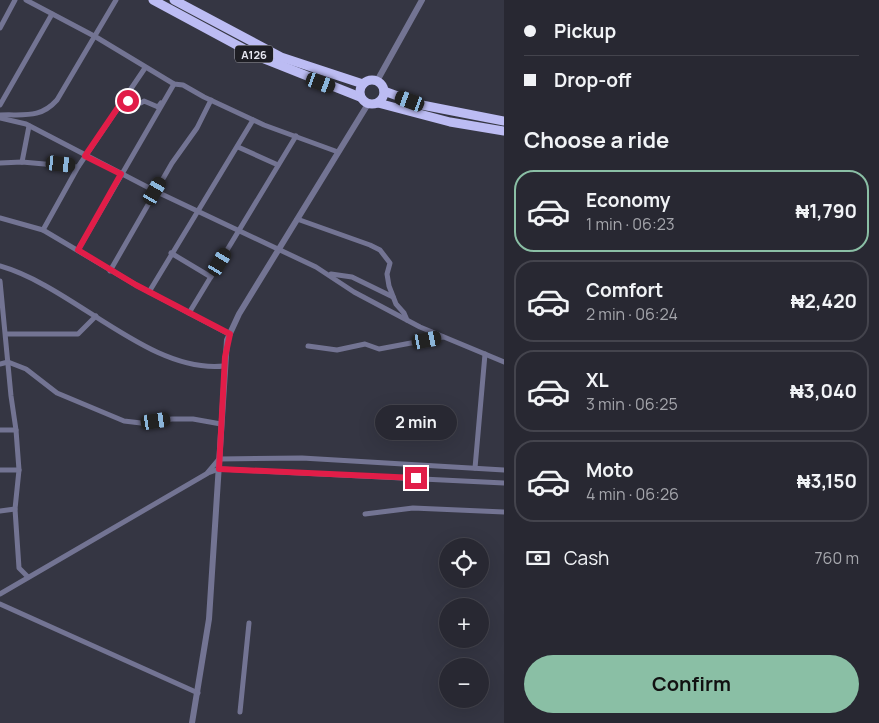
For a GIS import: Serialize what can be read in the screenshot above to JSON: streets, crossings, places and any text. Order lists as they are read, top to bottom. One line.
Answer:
{"streets":{"highway":["A126"]},"page":{"banner":["Pickup","Drop-off"],"heading":"Choose a ride","list":[{"name":"Economy","note":"1 min · 06:23","value":"₦1,790"},{"name":"Comfort","note":"2 min · 06:24","value":"₦2,420"},{"name":"XL","note":"3 min · 06:25","value":"₦3,040"},{"name":"Moto","note":"4 min · 06:26","value":"₦3,150"}],"bubble":"2 min","pay":["Cash","760 m"],"map_buttons":["+","−"],"buttons":"Confirm"}}
